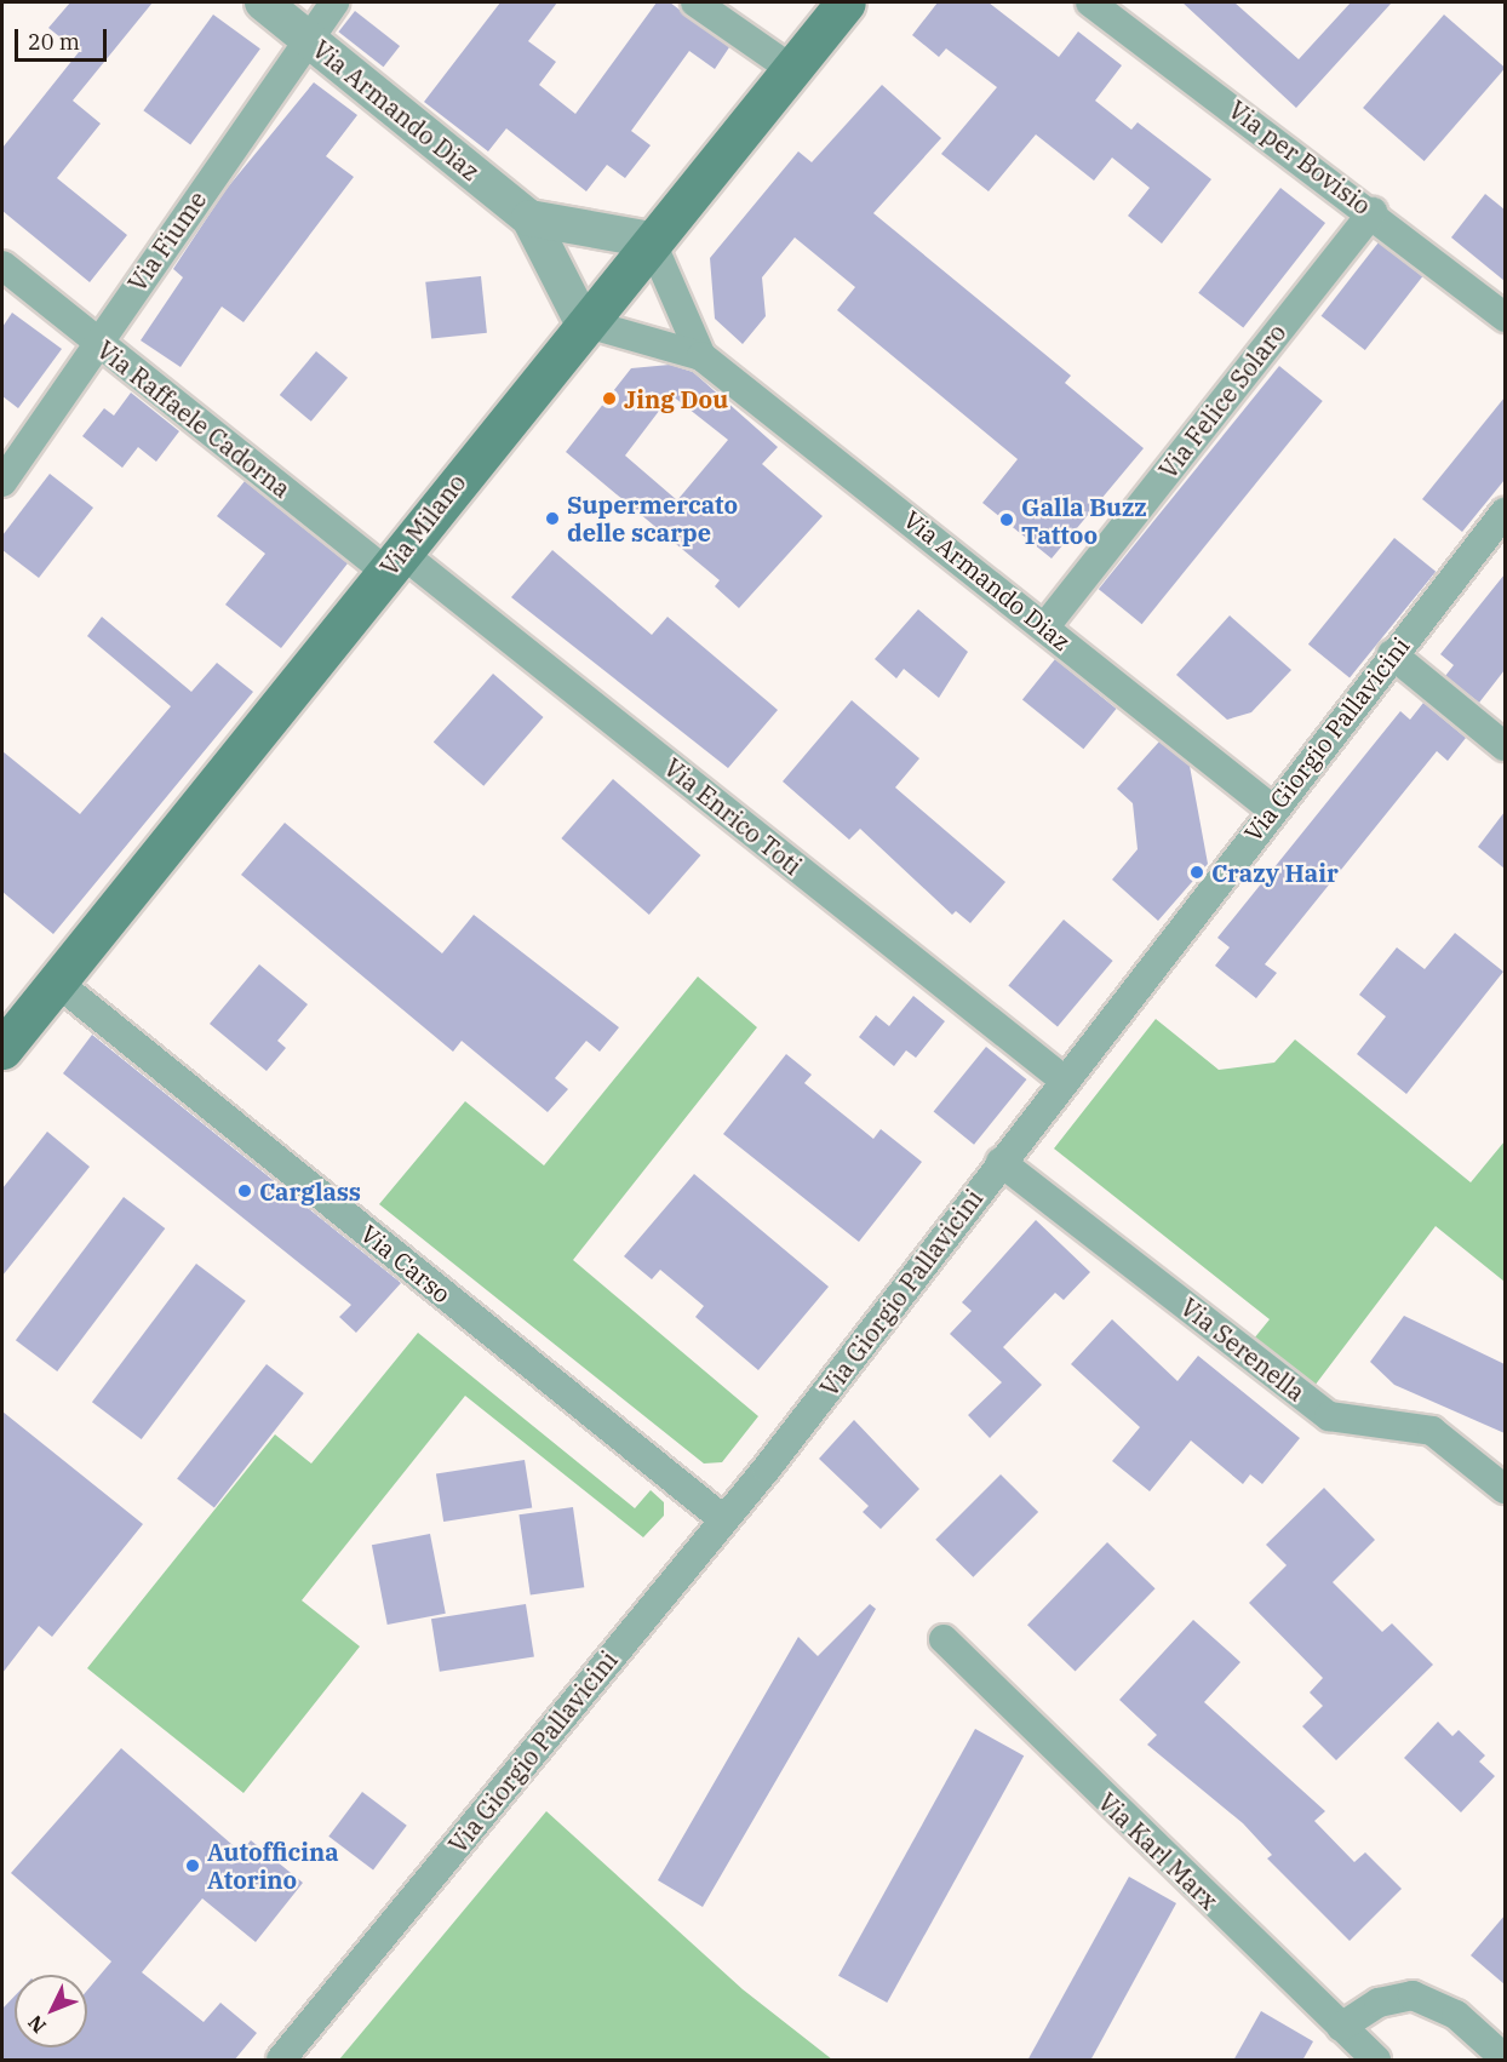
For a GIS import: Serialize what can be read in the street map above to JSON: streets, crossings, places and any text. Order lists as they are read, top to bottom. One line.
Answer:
{"streets":{"main road":["Via Milano"],"street":["Via Armando Diaz","Via per Bovisio","Via Fiume","Via Felice Solaro","Via Raffaele Cadorna","Via Giorgio Pallavicini","Via Enrico Toti","Via Carso","Via Serenella","Via Karl Marx"]},"crossings":[["Via Armando Diaz","Via Fiume"],["Via Armando Diaz","Via Felice Solaro"],["Via Armando Diaz","Via Milano"],["Via Armando Diaz","Via Giorgio Pallavicini"],["Via per Bovisio","Via Felice Solaro"],["Via Fiume","Via Raffaele Cadorna"],["Via Raffaele Cadorna","Via Milano"],["Via Raffaele Cadorna","Via Enrico Toti"],["Via Milano","Via Enrico Toti"],["Via Milano","Via Carso"],["Via Giorgio Pallavicini","Via Enrico Toti"],["Via Giorgio Pallavicini","Via Carso"],["Via Giorgio Pallavicini","Via Serenella"]],"places":["Jing Dou","Supermercato delle scarpe","Galla Buzz Tattoo","Crazy Hair","Carglass","Autofficina Atorino"],"scale_bar":"20 m","north":"bottom left"}
